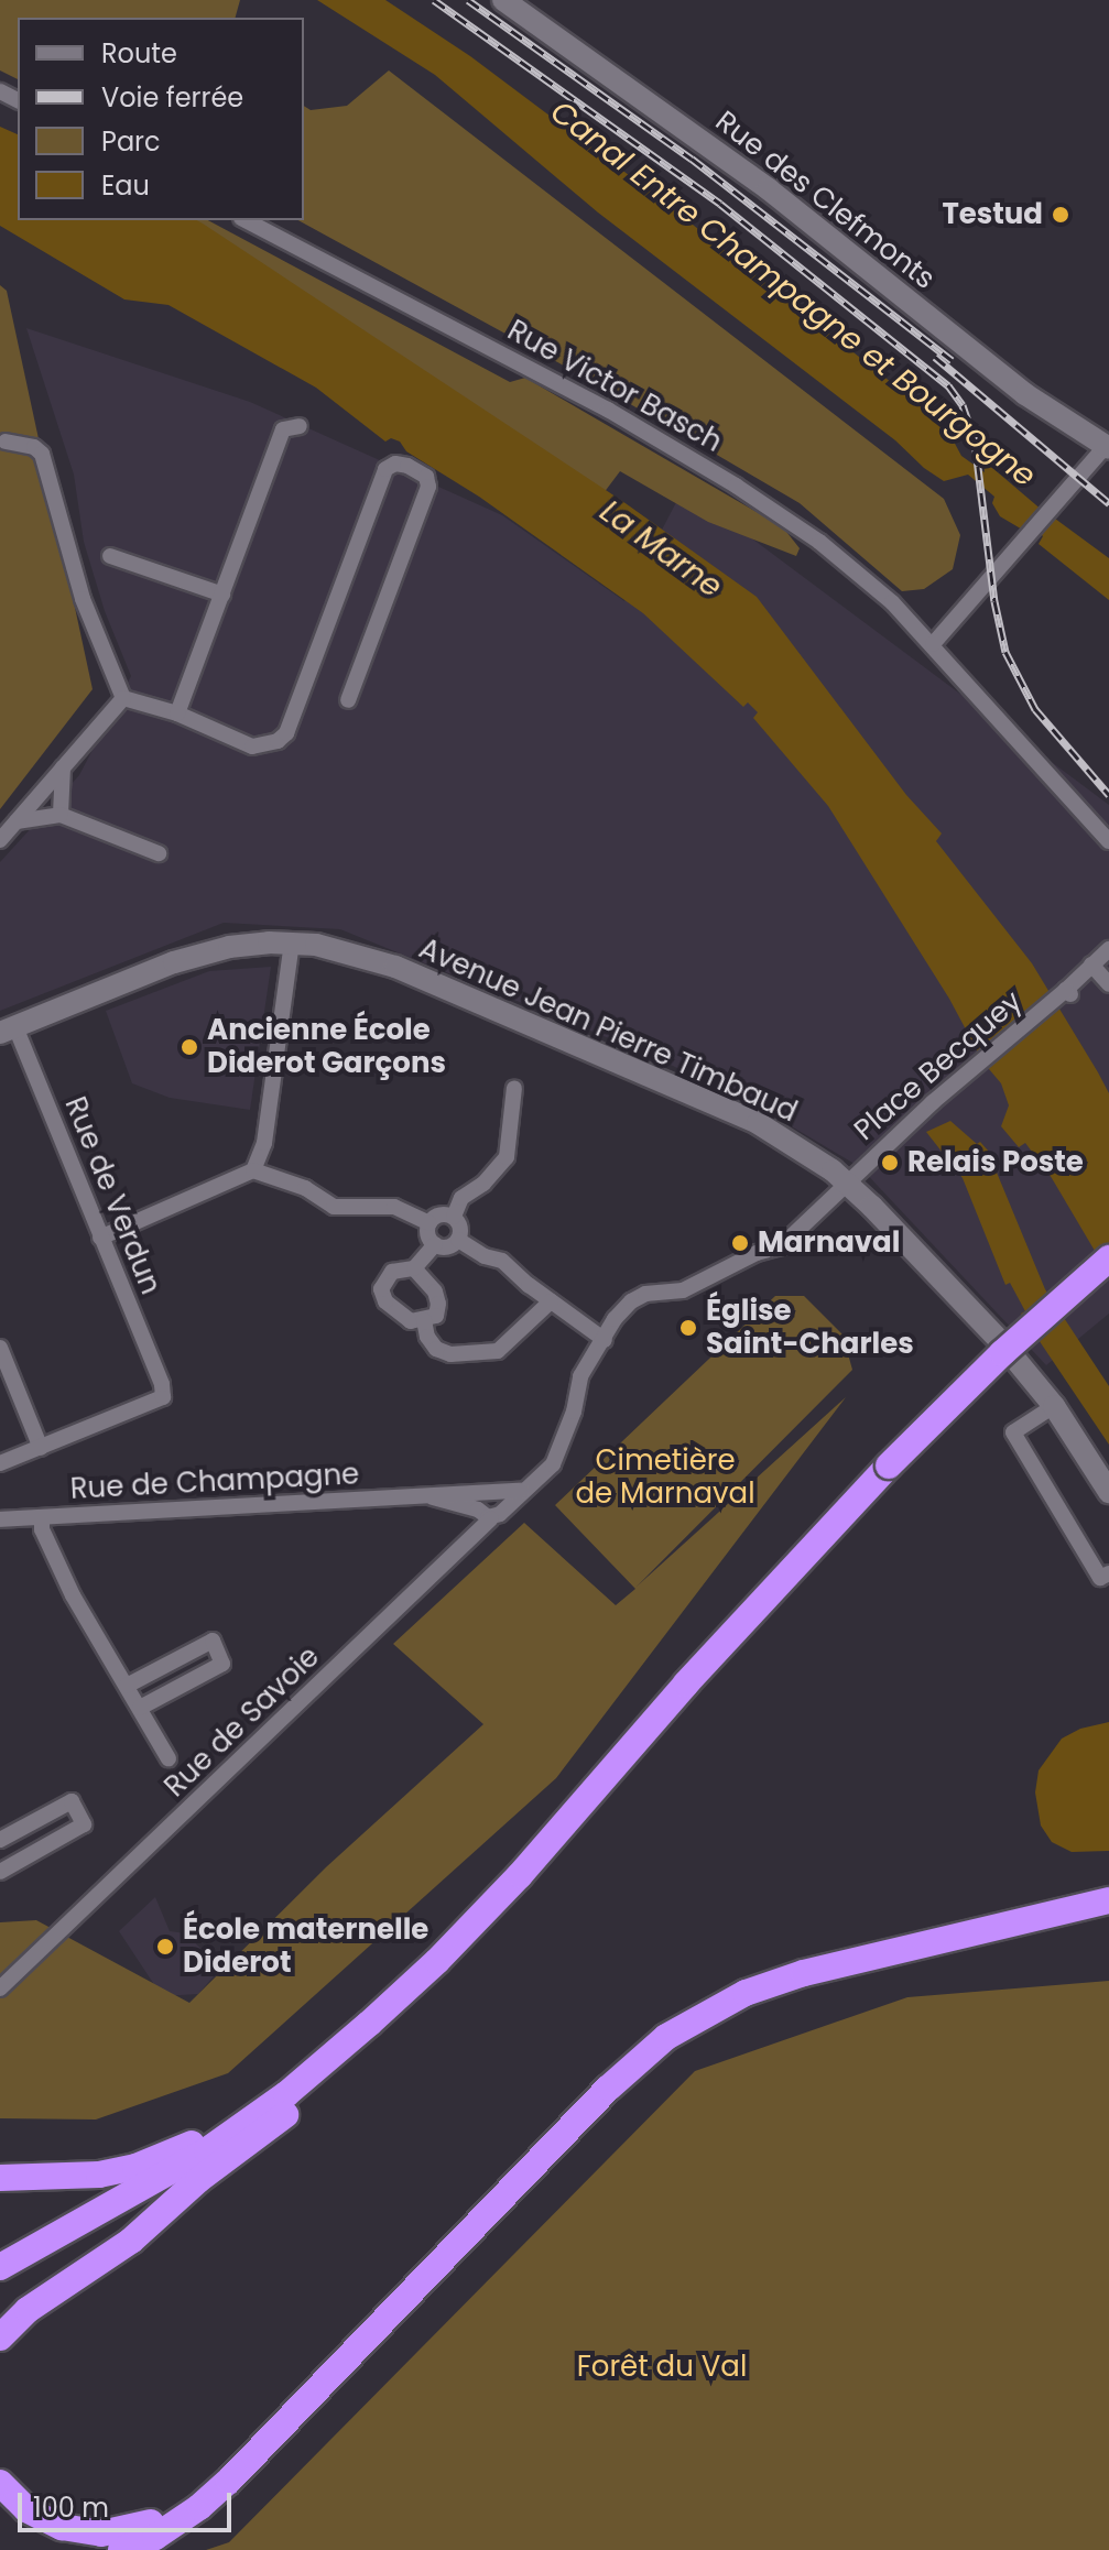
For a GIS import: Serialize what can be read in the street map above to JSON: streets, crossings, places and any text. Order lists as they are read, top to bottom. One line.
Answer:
{"streets":{"main road":["Rue des Clefmonts","Avenue Jean Pierre Timbaud"],"street":["Rue Victor Basch","Place Becquey","Rue de Verdun","Rue de Champagne","Rue de Savoie"]},"crossings":[["Avenue Jean Pierre Timbaud","Place Becquey"],["Avenue Jean Pierre Timbaud","Rue de Verdun"],["Avenue Jean Pierre Timbaud","Rue de Savoie"],["Place Becquey","Rue de Savoie"],["Rue de Champagne","Rue de Savoie"]],"water":["Canal Entre Champagne et Bourgogne","La Marne"],"parks":["Cimetière de Marnaval","Forêt du Val"],"places":["Testud","Ancienne École Diderot Garçons","Relais Poste","Marnaval","Église Saint-Charles","École maternelle Diderot"],"legend":["Route","Voie ferrée","Parc","Eau"],"scale_bar":"100 m"}
